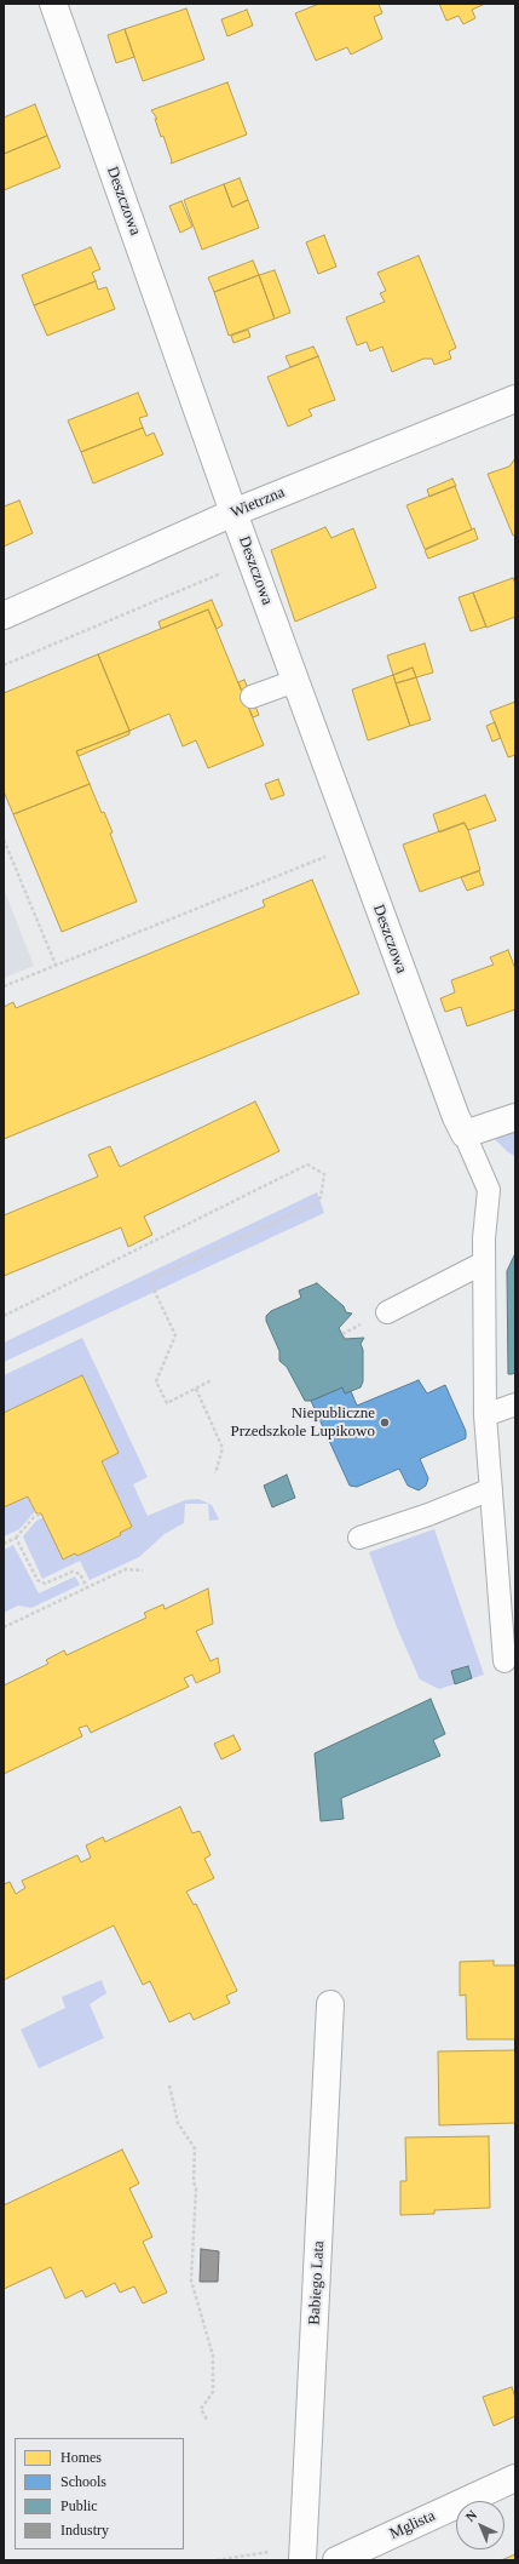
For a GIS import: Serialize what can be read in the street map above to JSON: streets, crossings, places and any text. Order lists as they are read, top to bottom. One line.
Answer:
{"streets":{"street":["Deszczowa","Wietrzna","Babiego Lata","Mglista"]},"crossings":[["Deszczowa","Wietrzna"]],"places":["Niepubliczne Przedszkole Lupikowo"],"legend":["Homes","Schools","Public","Industry"],"north":"top left"}
